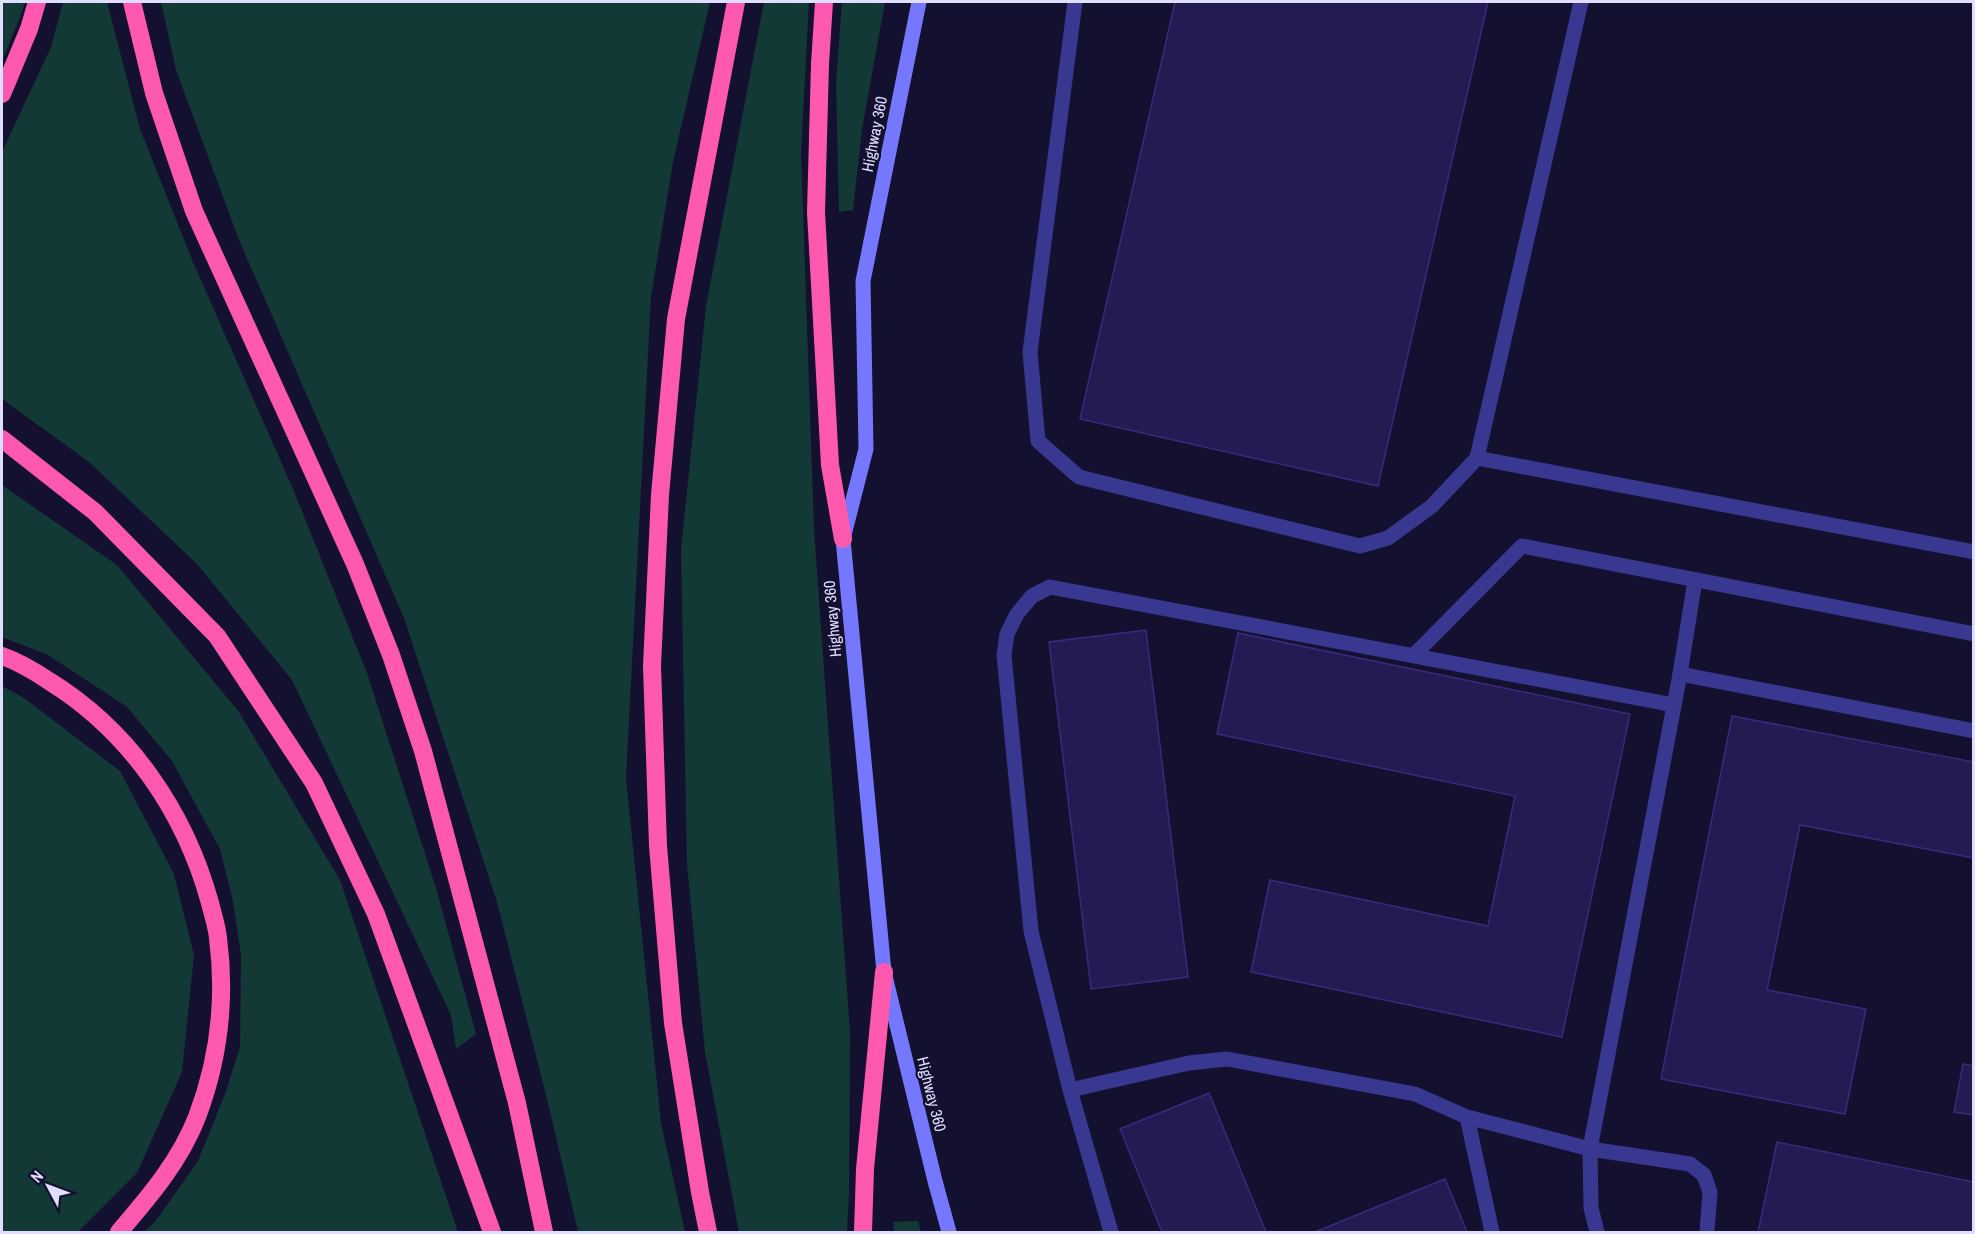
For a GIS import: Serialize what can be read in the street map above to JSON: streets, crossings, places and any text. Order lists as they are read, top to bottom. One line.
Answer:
{"streets":{"main road":["Highway 360"]},"north":"top left"}
